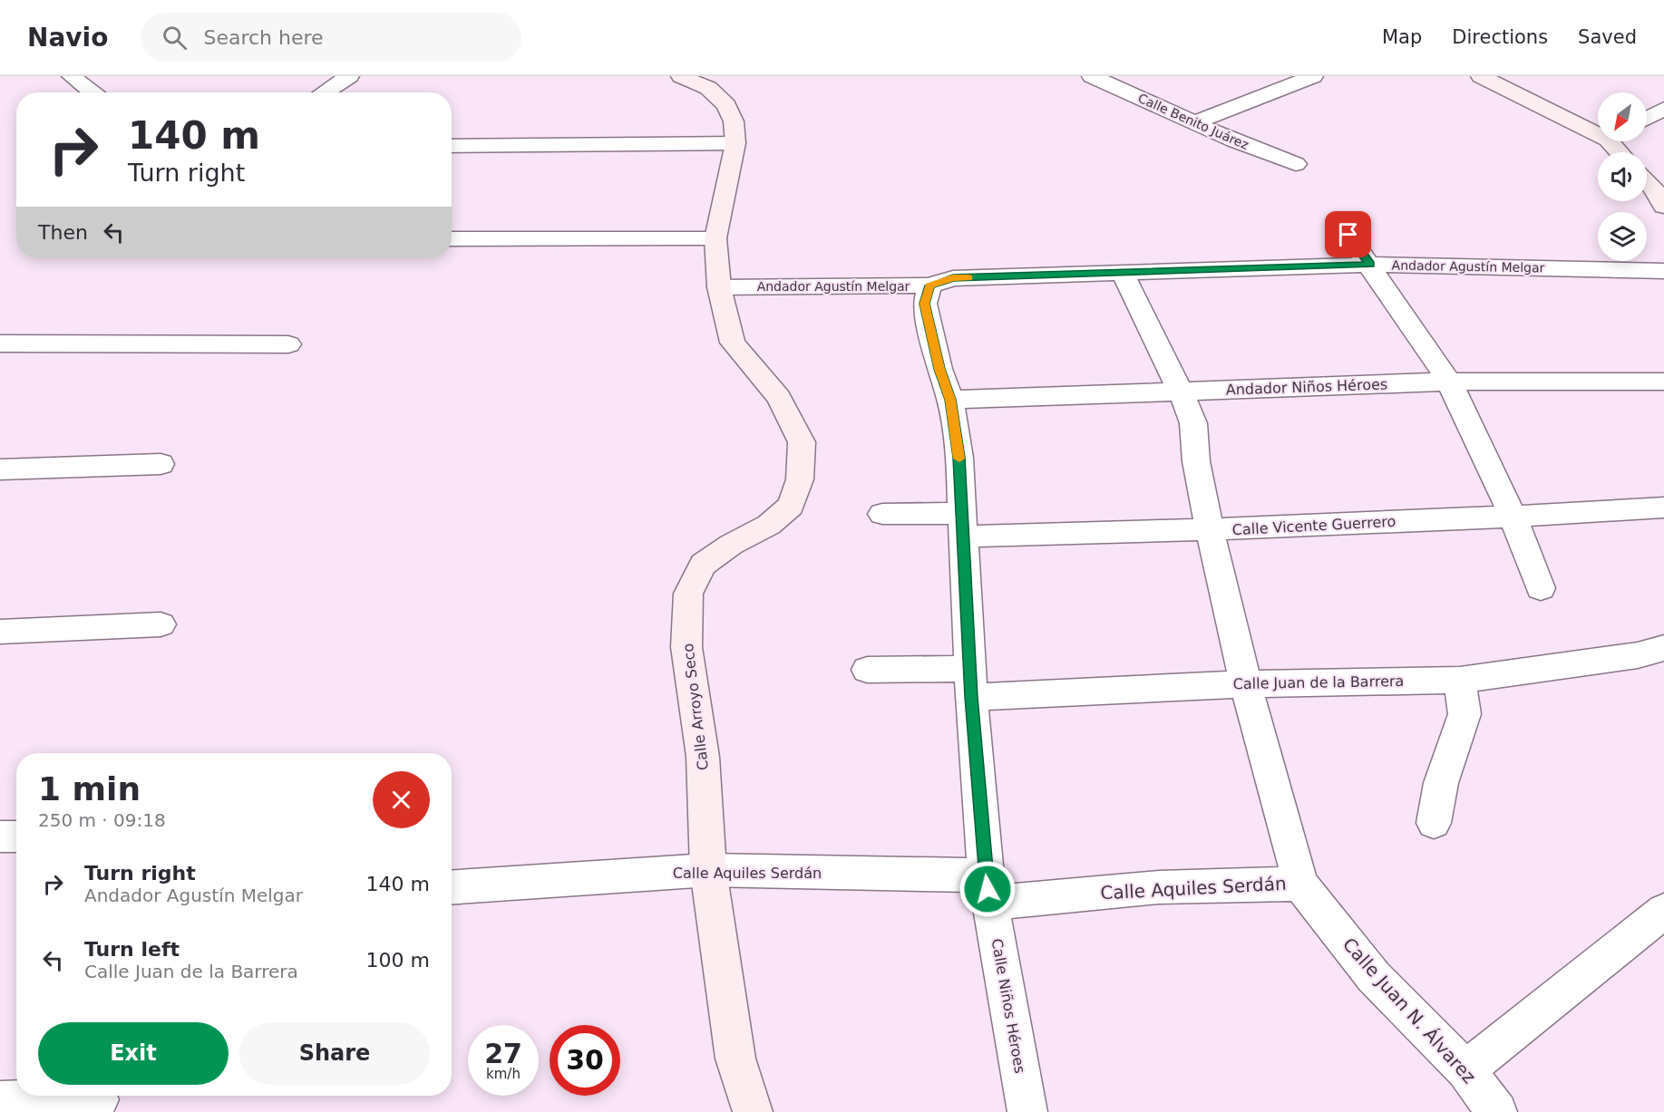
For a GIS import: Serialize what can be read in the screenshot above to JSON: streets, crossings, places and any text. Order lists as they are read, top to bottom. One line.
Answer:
{"streets":{"street":["Calle Benito Juárez","Andador Agustín Melgar","Andador Niños Héroes","Calle Vicente Guerrero","Calle Juan de la Barrera","Calle Arroyo Seco","Calle Aquiles Serdán","Calle Niños Héroes","Calle Juan N. Álvarez"]},"crossings":[["Andador Agustín Melgar","Calle Arroyo Seco"],["Andador Agustín Melgar","Calle Niños Héroes"],["Andador Niños Héroes","Calle Niños Héroes"],["Calle Vicente Guerrero","Calle Niños Héroes"],["Calle Juan de la Barrera","Calle Niños Héroes"],["Calle Arroyo Seco","Calle Aquiles Serdán"],["Calle Aquiles Serdán","Calle Niños Héroes"],["Calle Aquiles Serdán","Calle Juan N. Álvarez"]],"north":"bottom left","page":{"header":"Navio","search":"Search here","nav":["Map","Directions","Saved"],"turn":["140 m","Turn right"],"then":"Then","heading":["1 min","250 m · 09:18"],"list":[{"name":"Turn right","note":"Andador Agustín Melgar","value":"140 m"},{"name":"Turn left","note":"Calle Juan de la Barrera","value":"100 m"}],"buttons":["Exit","Share"],"speed":"27 km/h","limit":"30"}}
